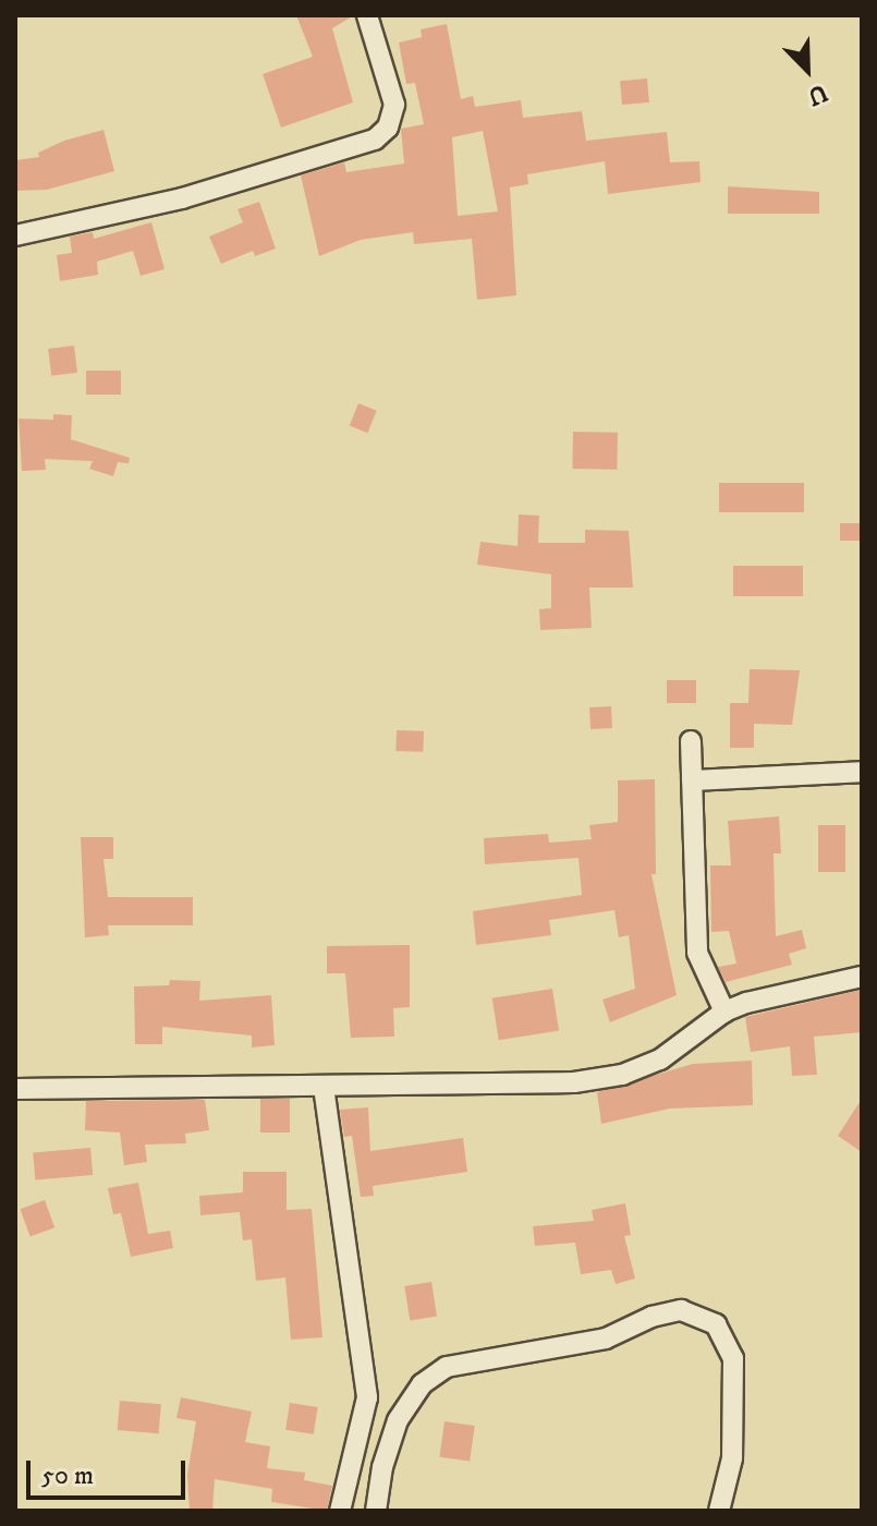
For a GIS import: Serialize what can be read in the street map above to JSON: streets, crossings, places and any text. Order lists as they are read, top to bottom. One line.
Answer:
{"scale_bar":"50 m","north":"bottom right"}
